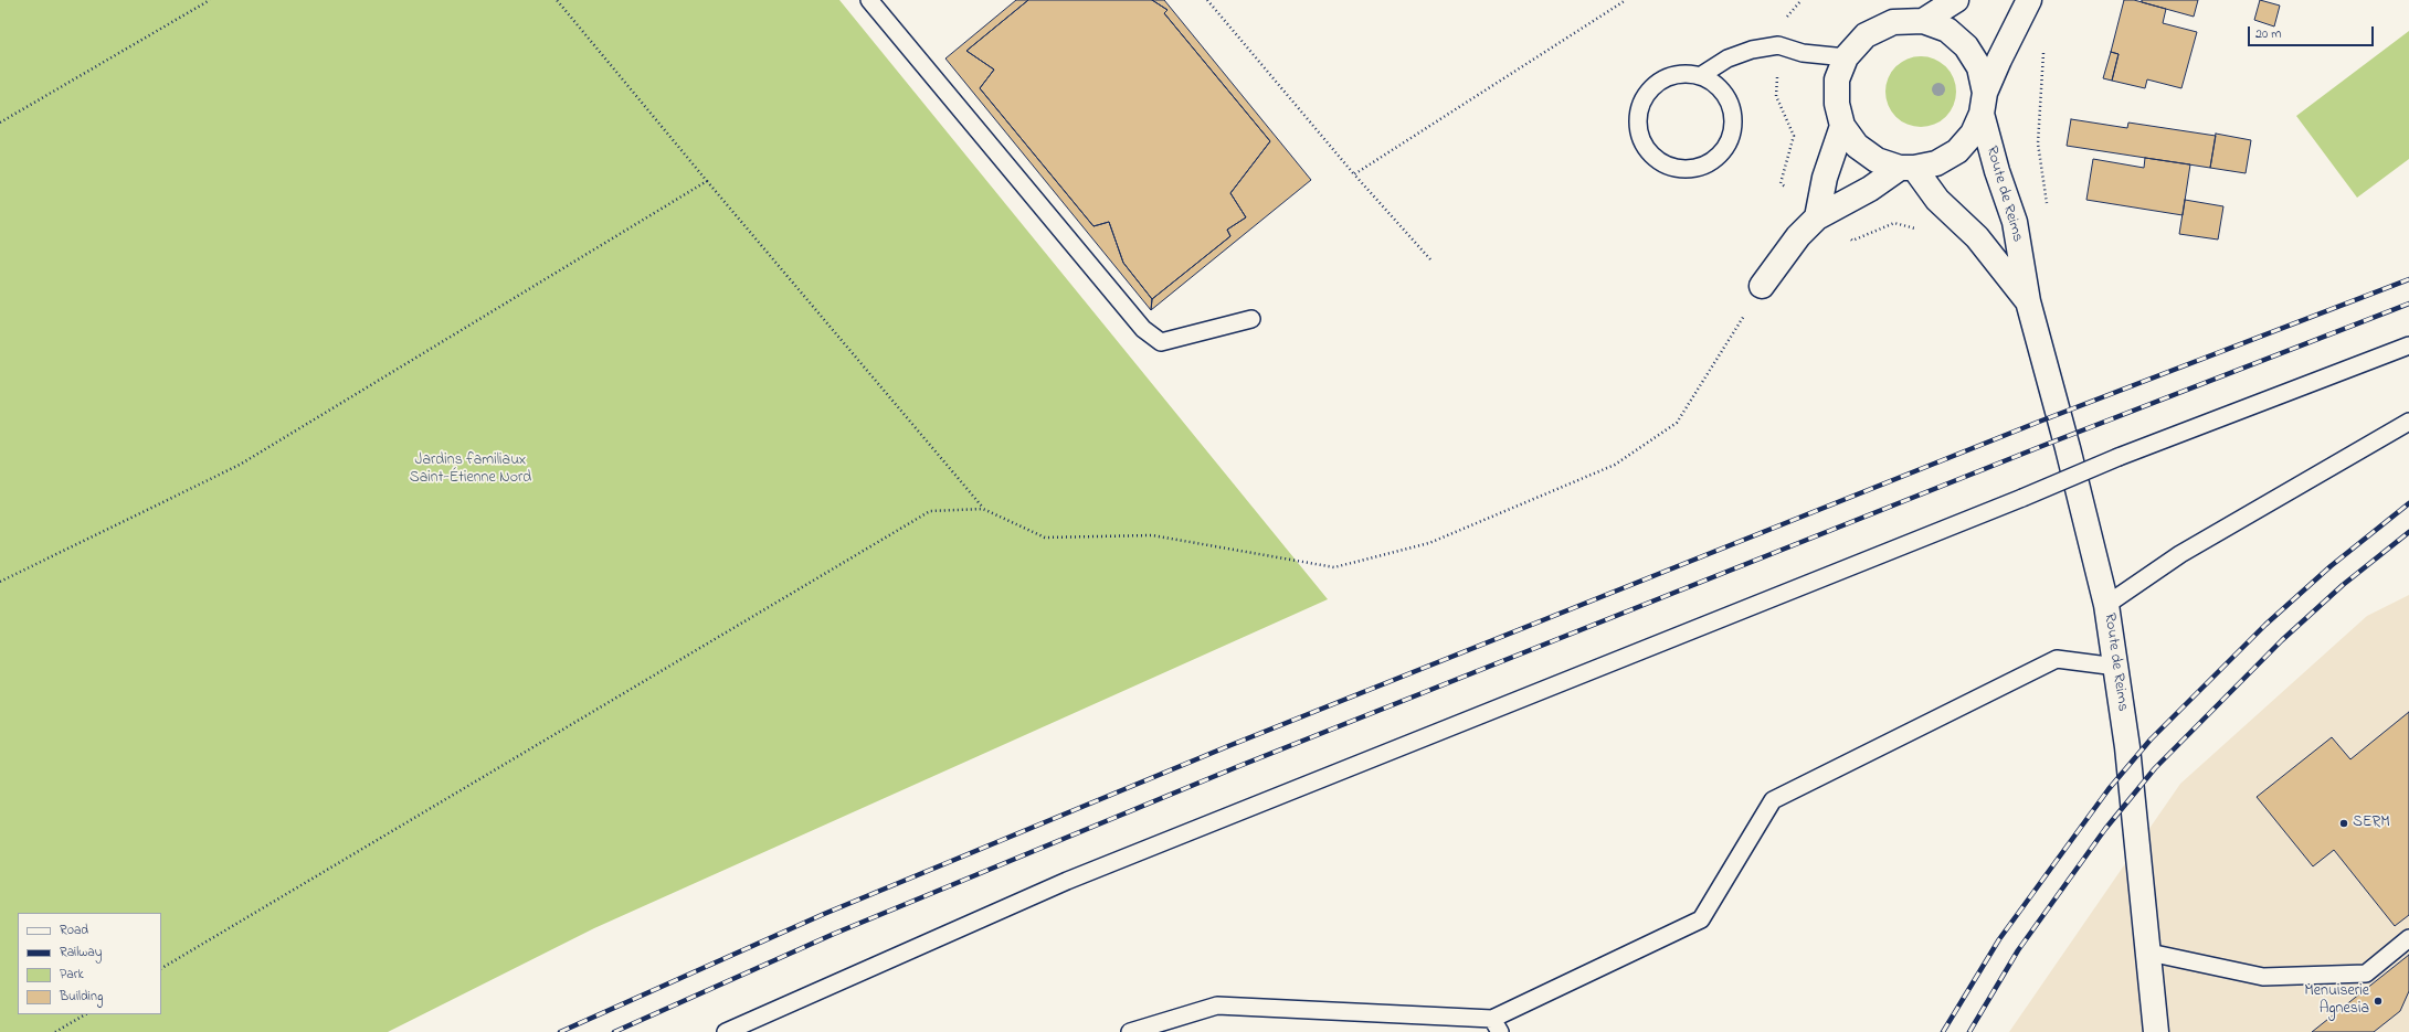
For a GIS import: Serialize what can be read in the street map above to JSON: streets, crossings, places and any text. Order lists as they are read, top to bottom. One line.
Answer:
{"streets":{"street":["Route de Reims"]},"parks":["Jardins familiaux Saint-Étienne Nord"],"places":["SERM","Menuiserie Agnesia"],"legend":["Road","Railway","Park","Building"],"scale_bar":"20 m"}
